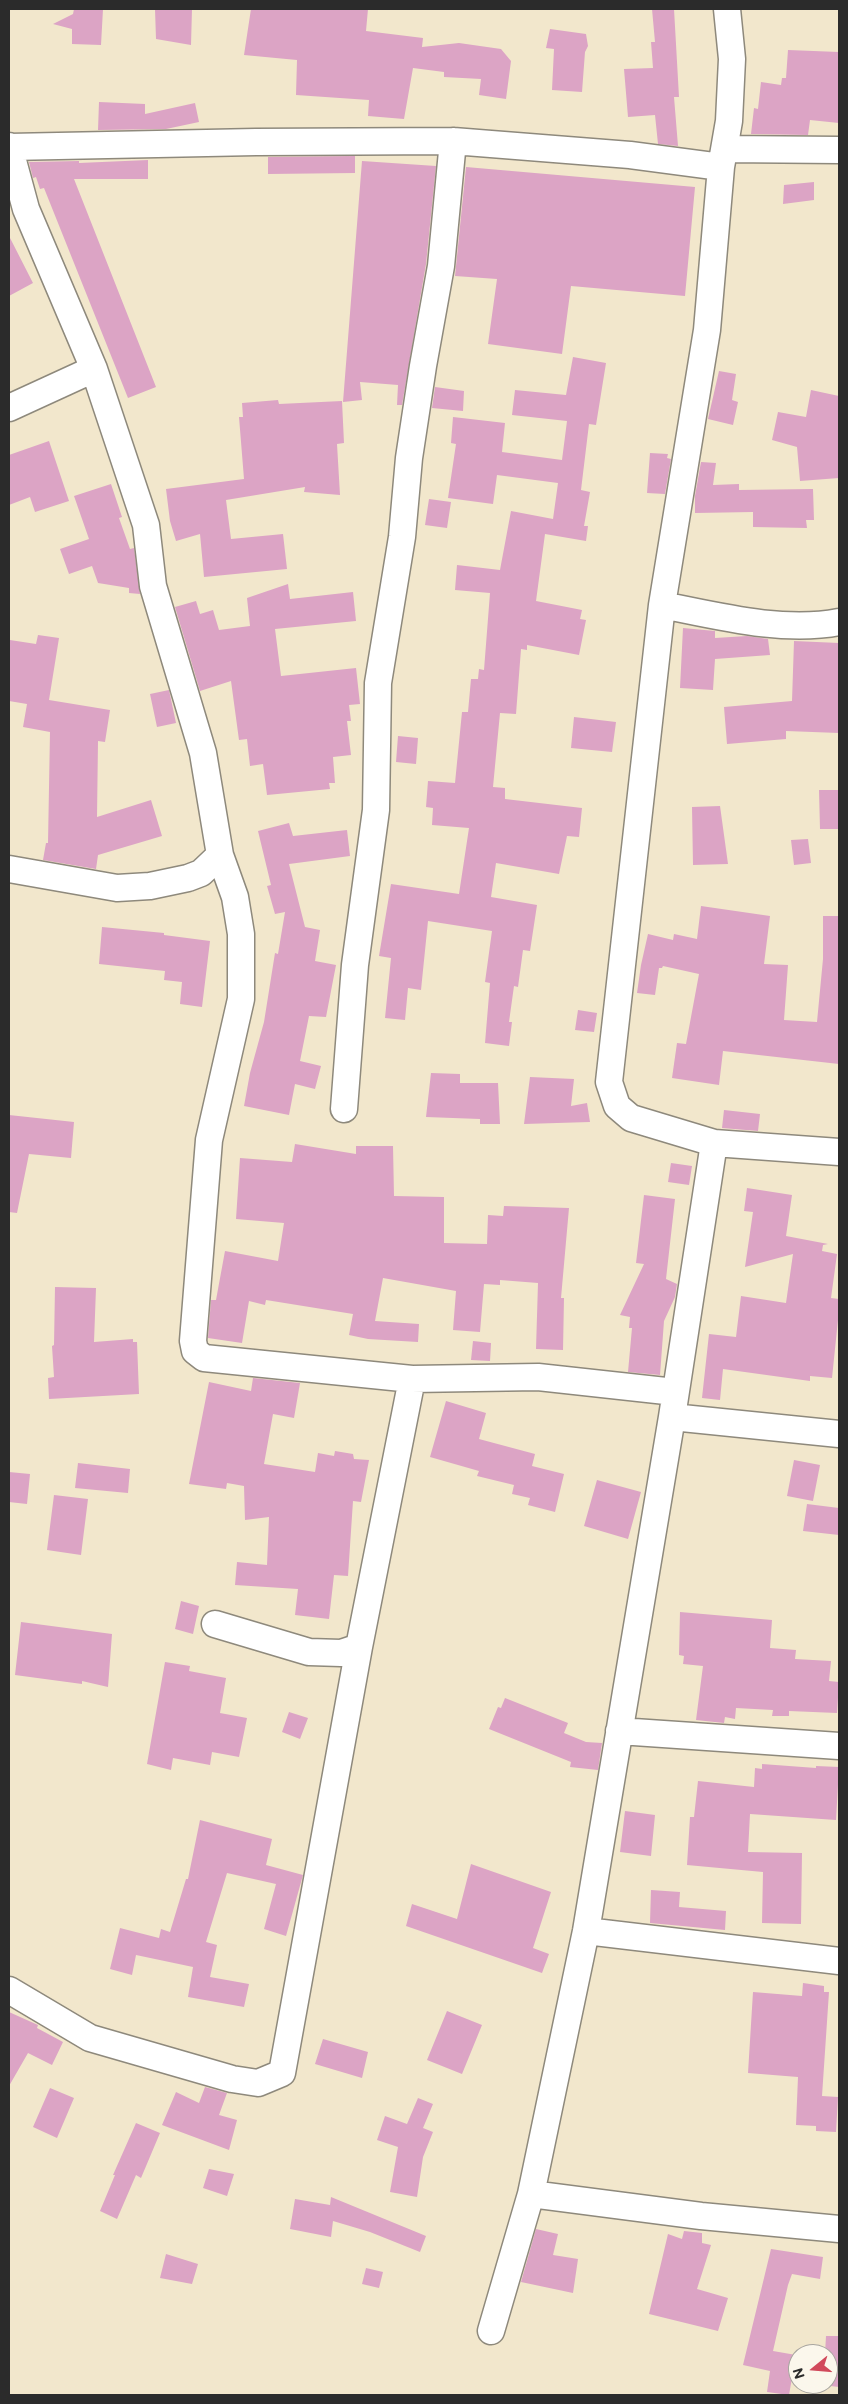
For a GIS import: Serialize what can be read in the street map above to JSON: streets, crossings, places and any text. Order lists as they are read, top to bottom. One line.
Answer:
{"north":"left"}
